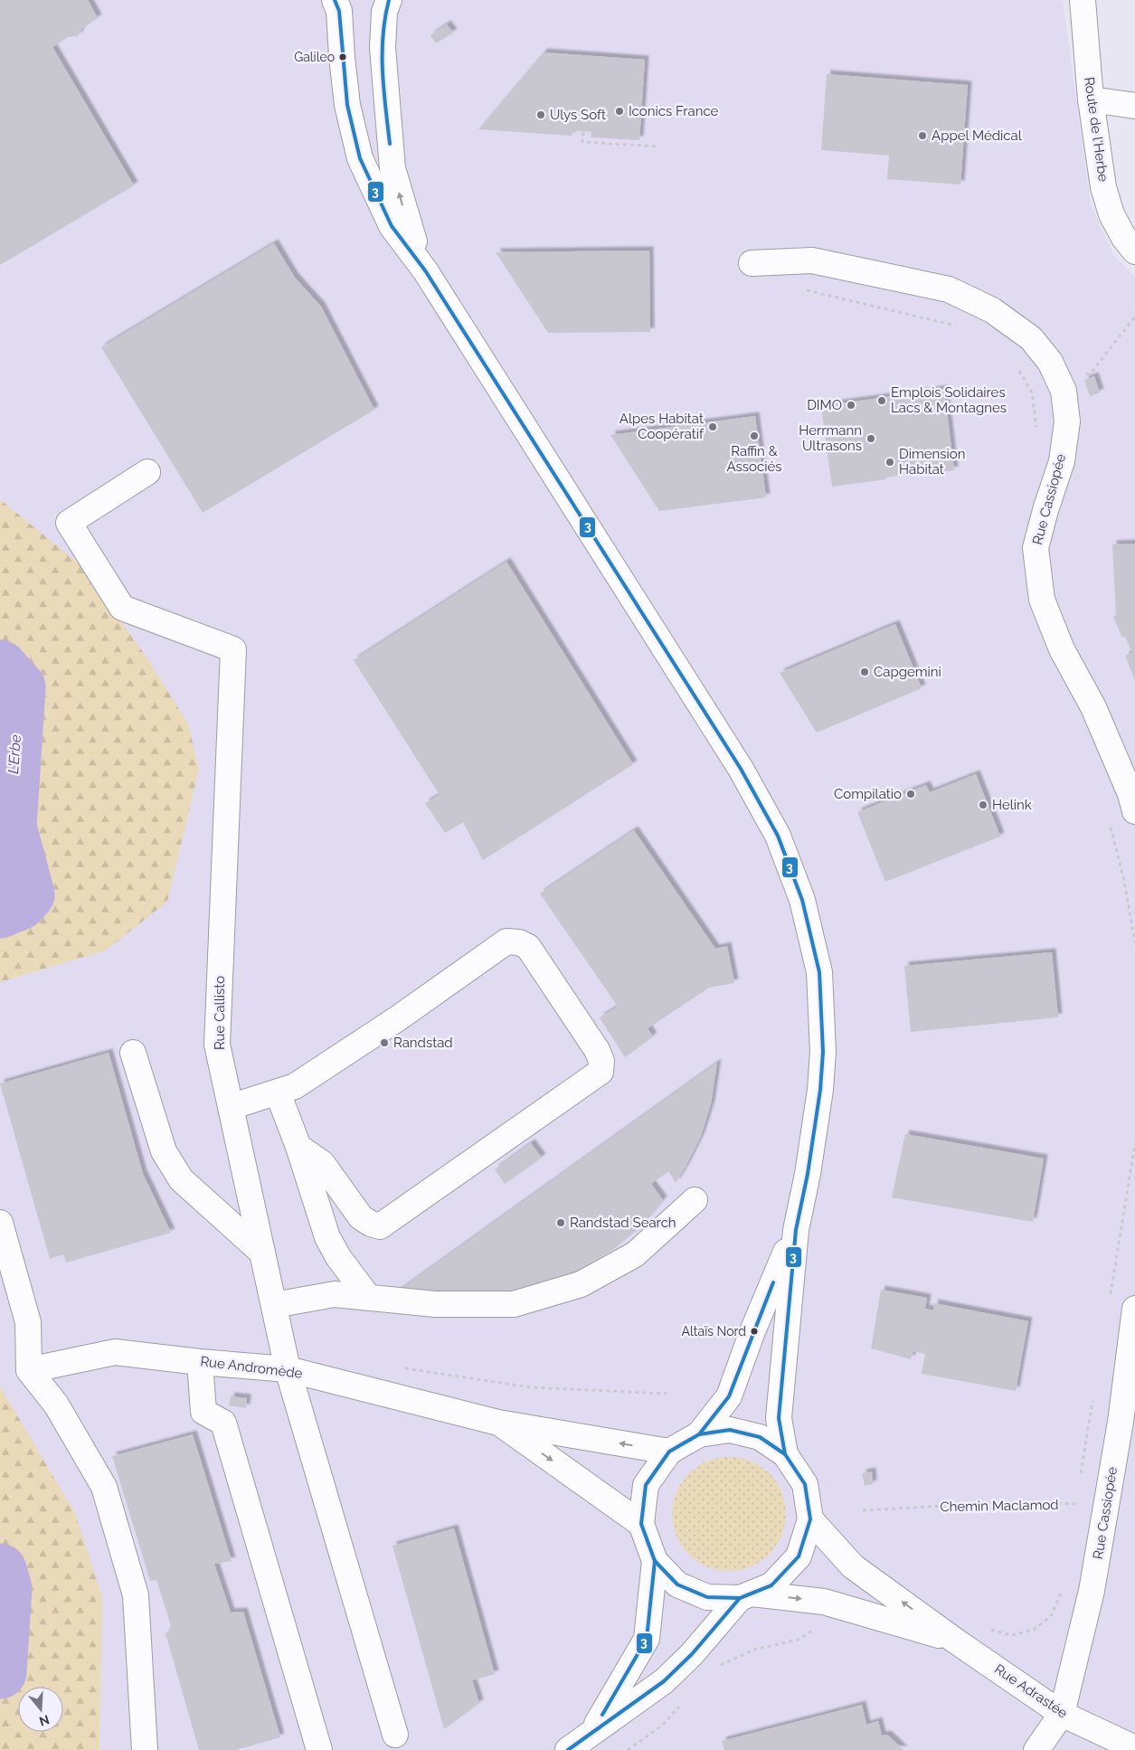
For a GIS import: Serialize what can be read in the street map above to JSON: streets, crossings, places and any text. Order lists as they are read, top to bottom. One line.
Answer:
{"streets":{"street":["Route de l'Herbe","Rue Cassiopée","Rue Callisto","Rue Andromède","Rue Adrastée"],"path":["Chemin Maclamod"]},"crossings":[["Rue Cassiopée","Chemin Maclamod"],["Rue Cassiopée","Rue Adrastée"],["Rue Callisto","Rue Andromède"]],"water":["L'Erbe"],"places":["Galileo","Iconics France","Ulys Soft","Appel Médical","Emplois Solidaires Lacs & Montagnes","DIMO","Alpes Habitat Coopératif","Raffin & Associés","Herrmann Ultrasons","Dimension Habitat","Capgemini","Compilatio","Helink","Randstad","Randstad Search","Altaïs Nord"],"lines":["transit line 3"],"north":"bottom"}
